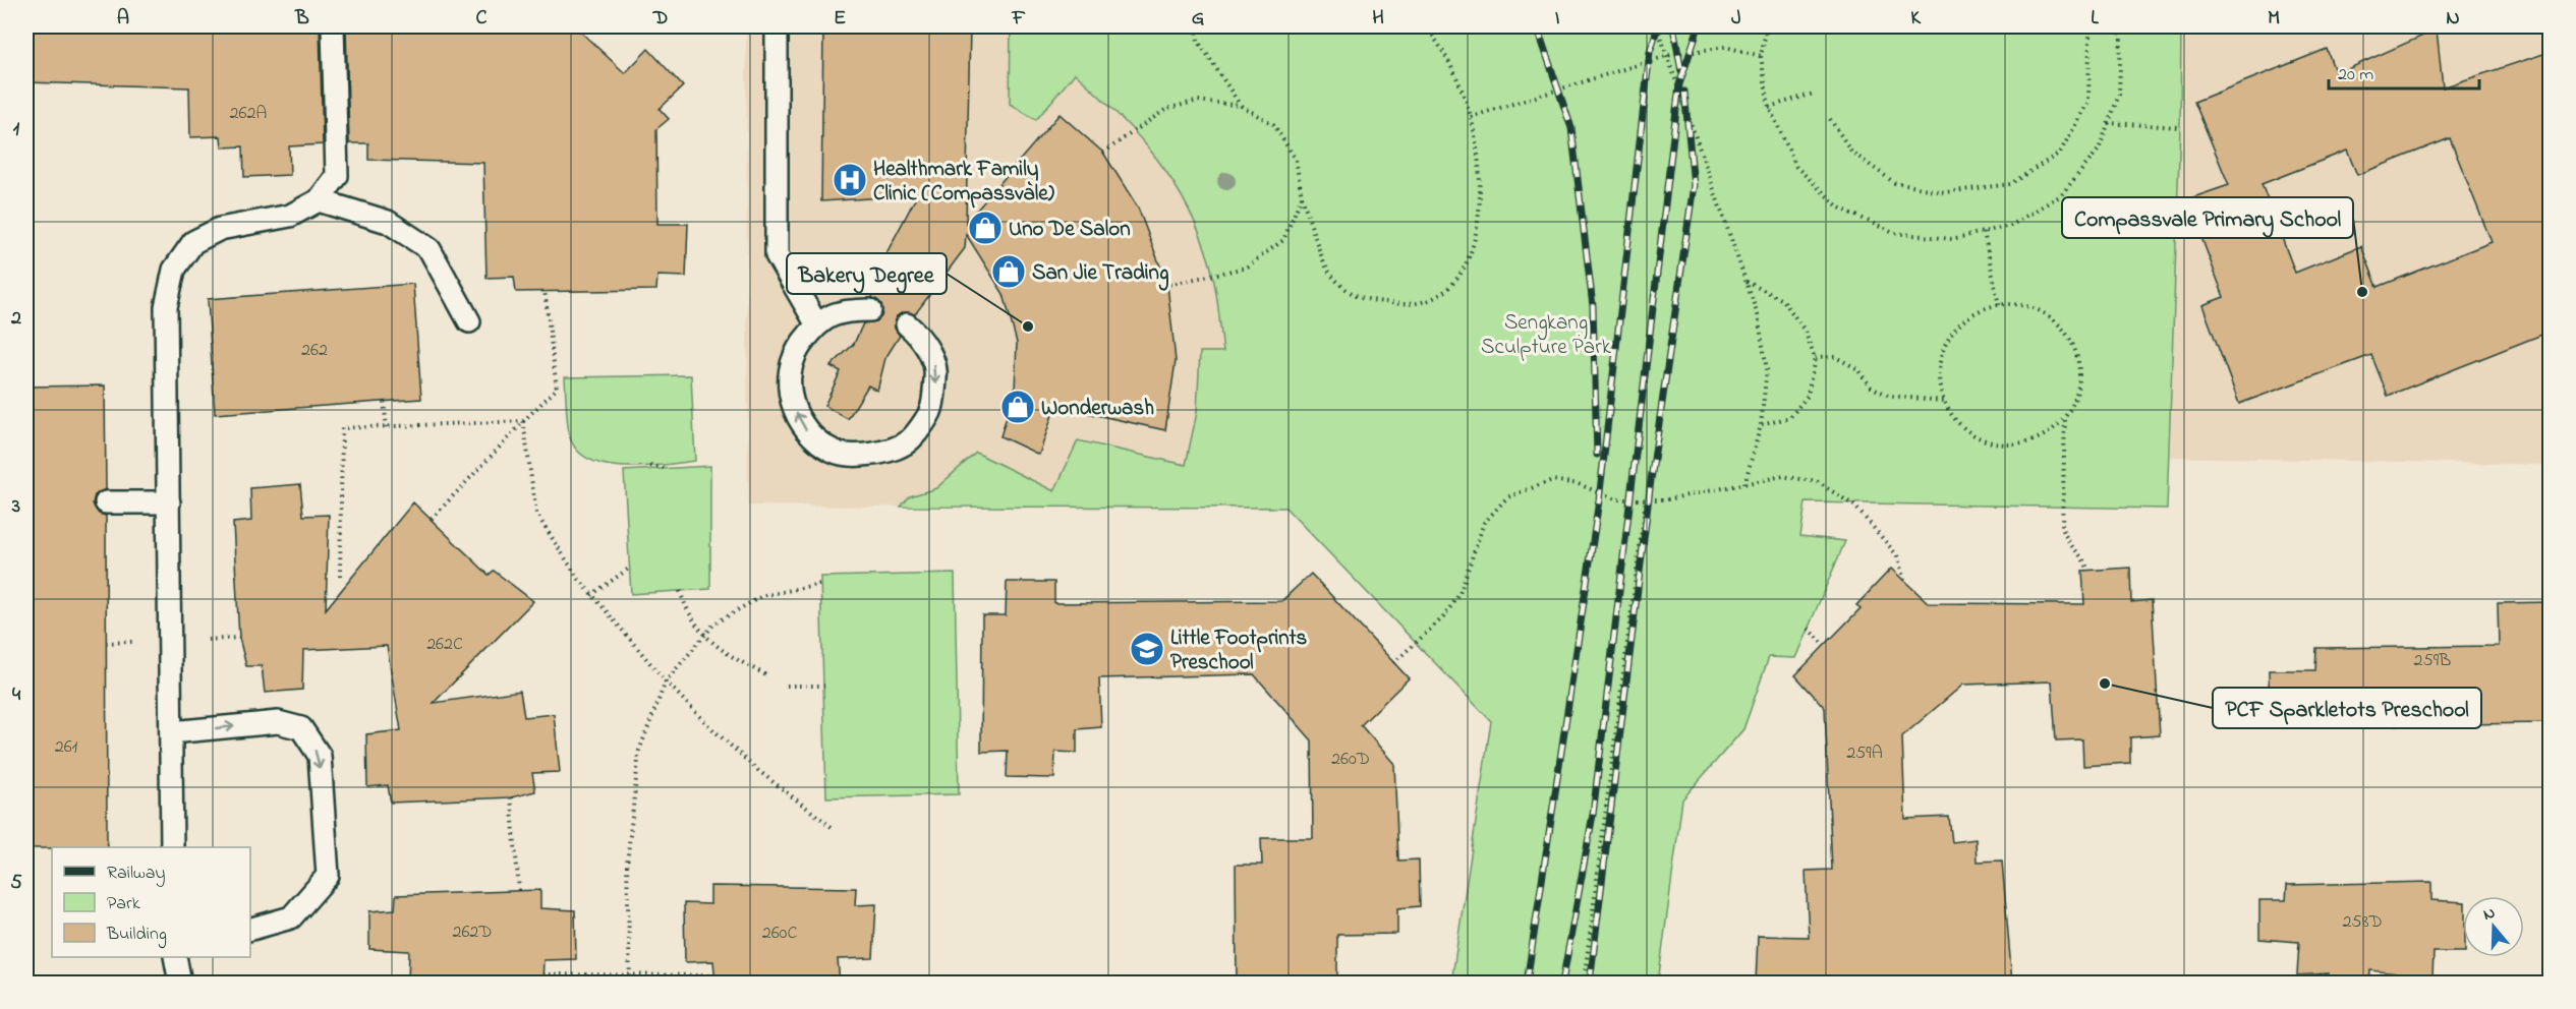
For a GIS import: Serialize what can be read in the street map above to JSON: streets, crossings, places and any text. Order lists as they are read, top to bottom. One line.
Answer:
{"parks":["Sengkang Sculpture Park"],"places":{"hospital":["Healthmark Family Clinic (Compassvale)"],"shop":["Uno De Salon","San Jie Trading","Wonderwash"],"other":["Compassvale Primary School","Bakery Degree","PCF Sparkletots Preschool"],"school or university":["Little Footprints Preschool"]},"house_numbers":["262A","262","262C","259B","261","259A","260D","258D","262D","260C"],"legend":["Railway","Park","Building"],"scale_bar":"20 m","north":"top","grid":{"columns":["A","B","C","D","E","F","G","H","I","J","K","L","M","N"],"rows":["1","2","3","4","5"]}}
